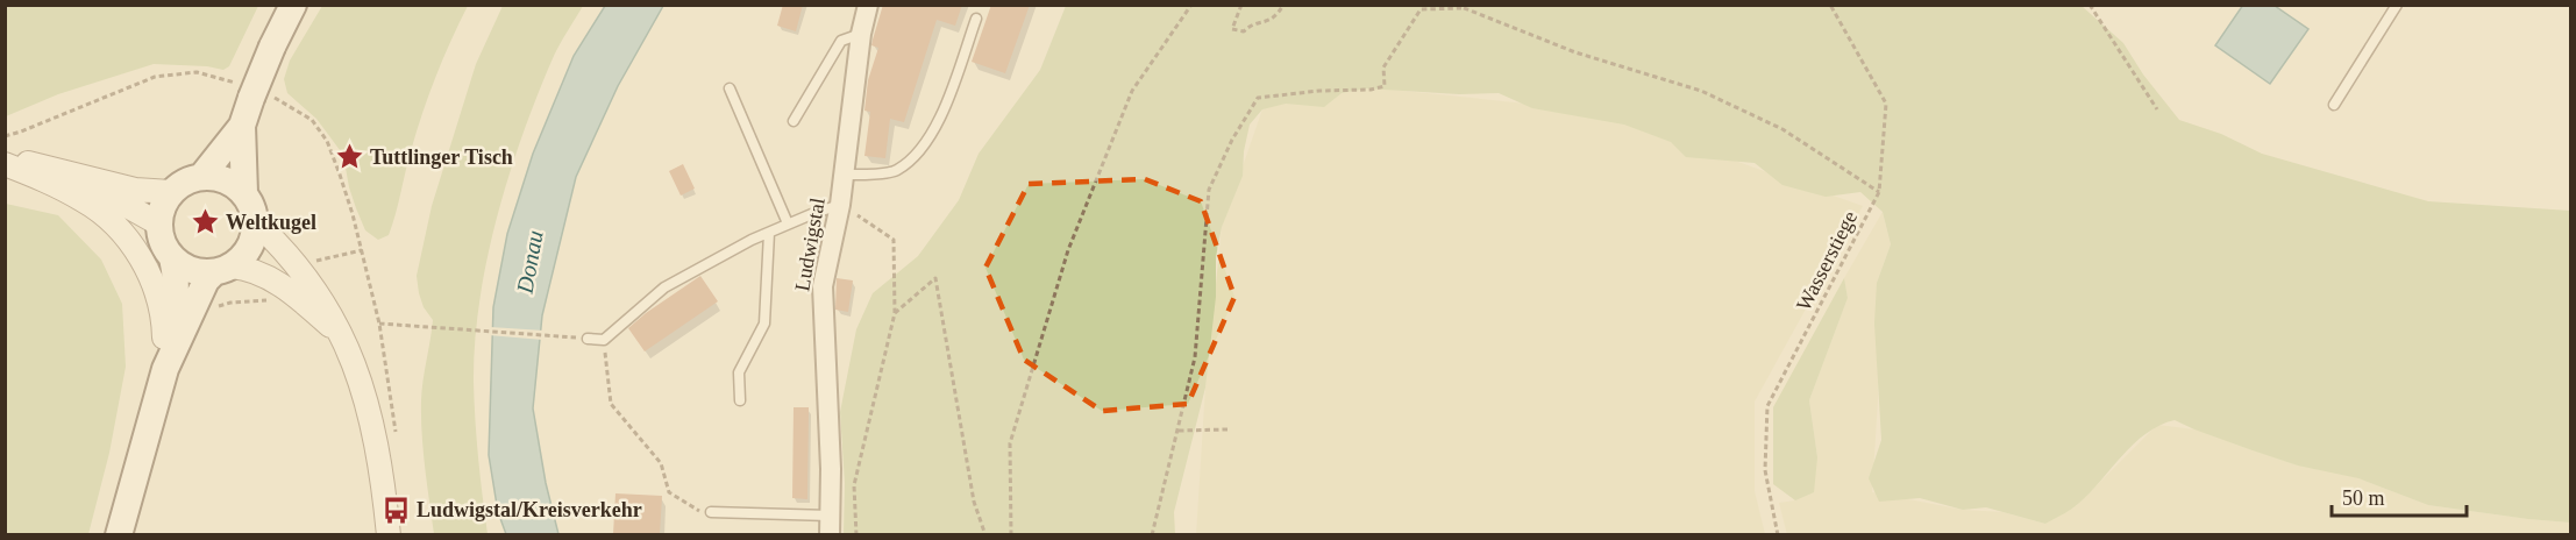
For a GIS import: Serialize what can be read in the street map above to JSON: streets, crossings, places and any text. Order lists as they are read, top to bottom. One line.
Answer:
{"streets":{"street":["Ludwigstal"],"path":["Wasserstiege"]},"water":["Donau"],"places":{"place":["Tuttlinger Tisch","Weltkugel"],"bus stop":["Ludwigstal/Kreisverkehr"]},"scale_bar":"50 m"}
